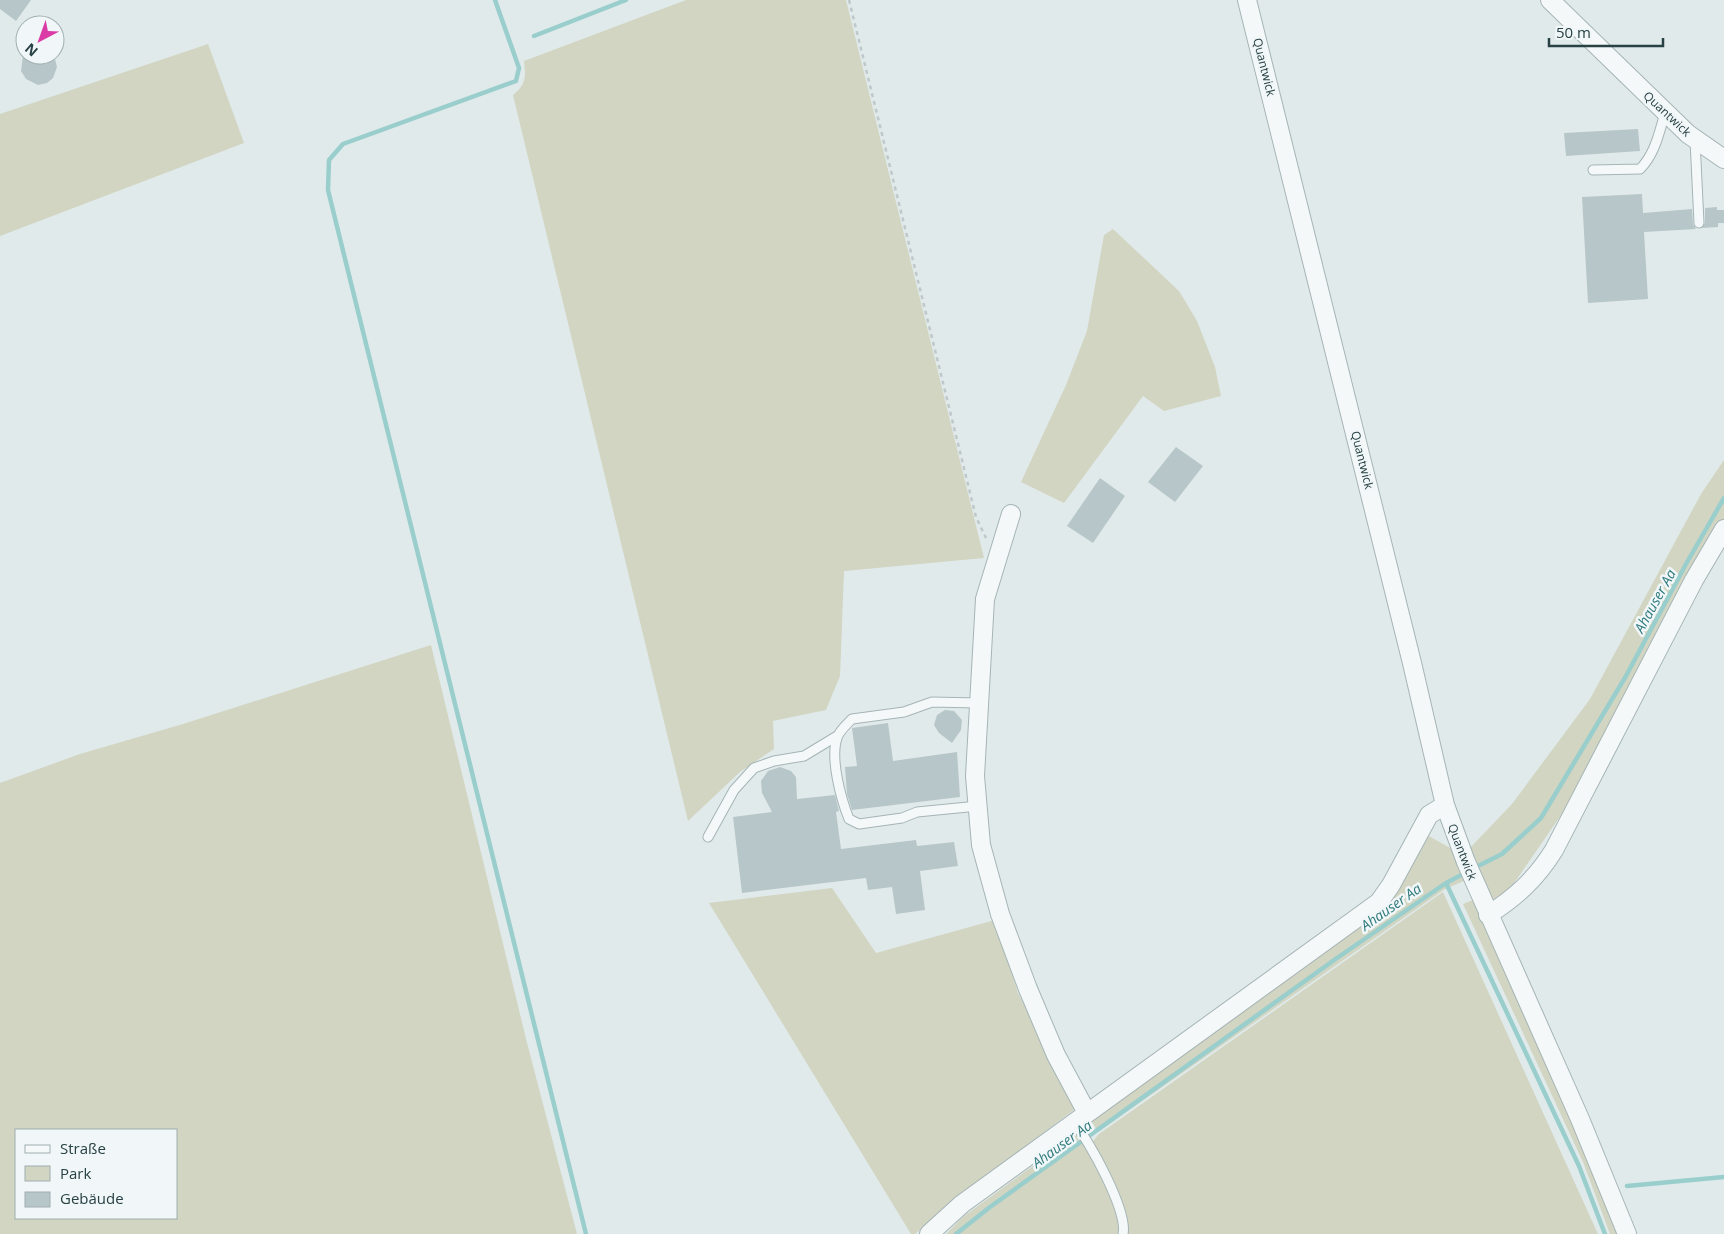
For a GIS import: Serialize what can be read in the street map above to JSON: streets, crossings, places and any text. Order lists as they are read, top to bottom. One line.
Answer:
{"streets":{"street":["Quantwick"]},"water":["Ahauser Aa"],"legend":["Straße","Park","Gebäude"],"scale_bar":"50 m","north":"bottom left"}
